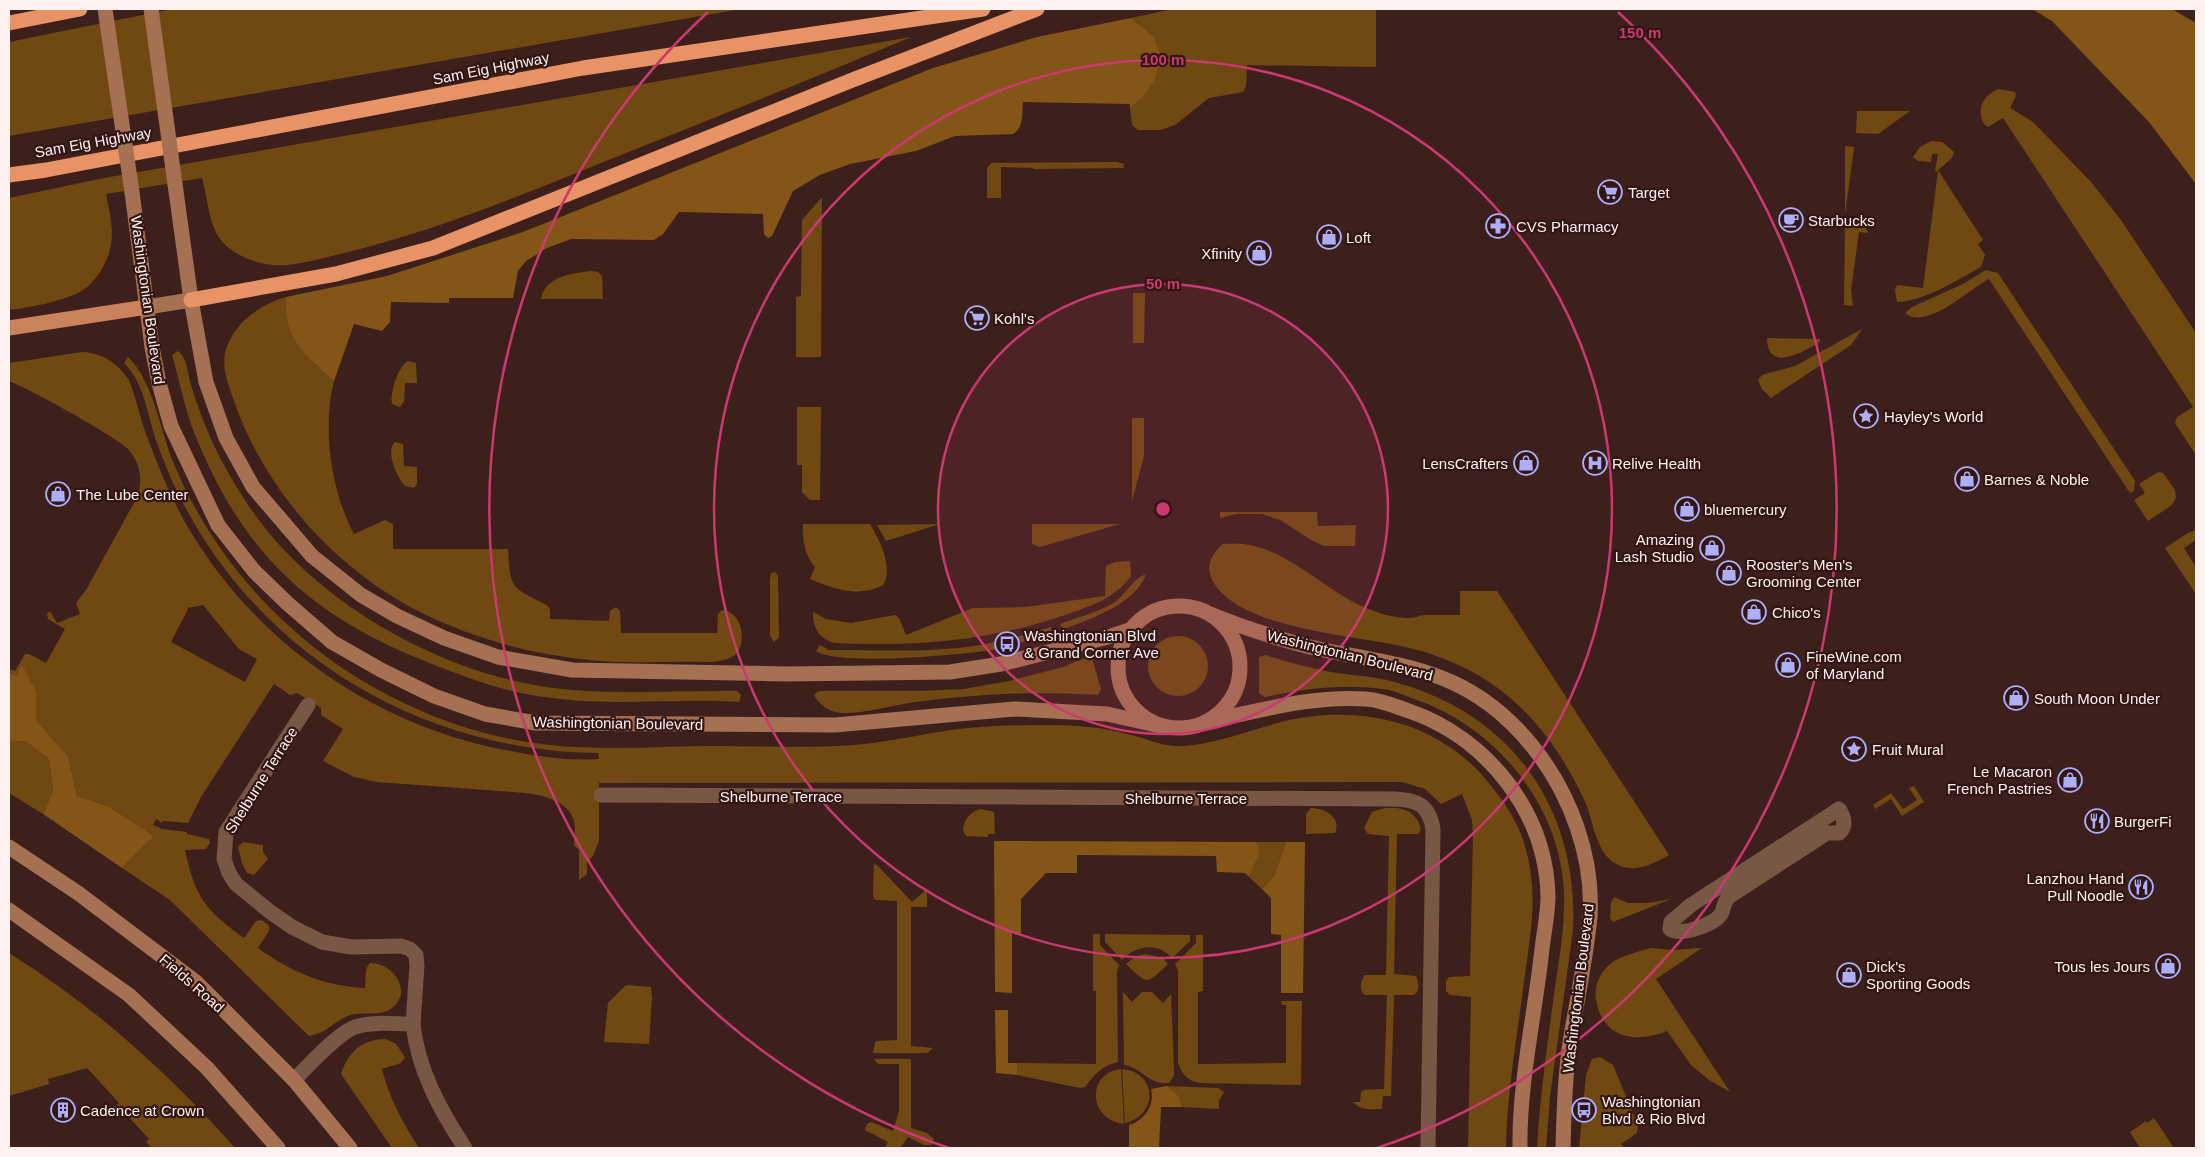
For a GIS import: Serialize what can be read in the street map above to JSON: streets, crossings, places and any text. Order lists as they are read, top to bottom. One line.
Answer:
{"streets":{"highway":["Sam Eig Highway"],"street":["Washingtonian Boulevard","Shelburne Terrace","Fields Road"]},"places":{"supermarket":["Target","Kohl's"],"cafe":["Starbucks"],"pharmacy":["CVS Pharmacy"],"shop":["Loft","Xfinity","LensCrafters","Barnes & Noble","The Lube Center","bluemercury","Amazing Lash Studio","Rooster's Men's Grooming Center","Chico's","FineWine.com of Maryland","South Moon Under","Le Macaron French Pastries","Tous les Jours","Dick's Sporting Goods"],"place":["Hayley's World","Fruit Mural"],"hospital":["Relive Health"],"bus stop":["Washingtonian Blvd & Grand Corner Ave","Washingtonian Blvd & Rio Blvd"],"restaurant":["BurgerFi","Lanzhou Hand Pull Noodle"],"building":["Cadence at Crown"]},"rings":["150 m","100 m","50 m"]}
